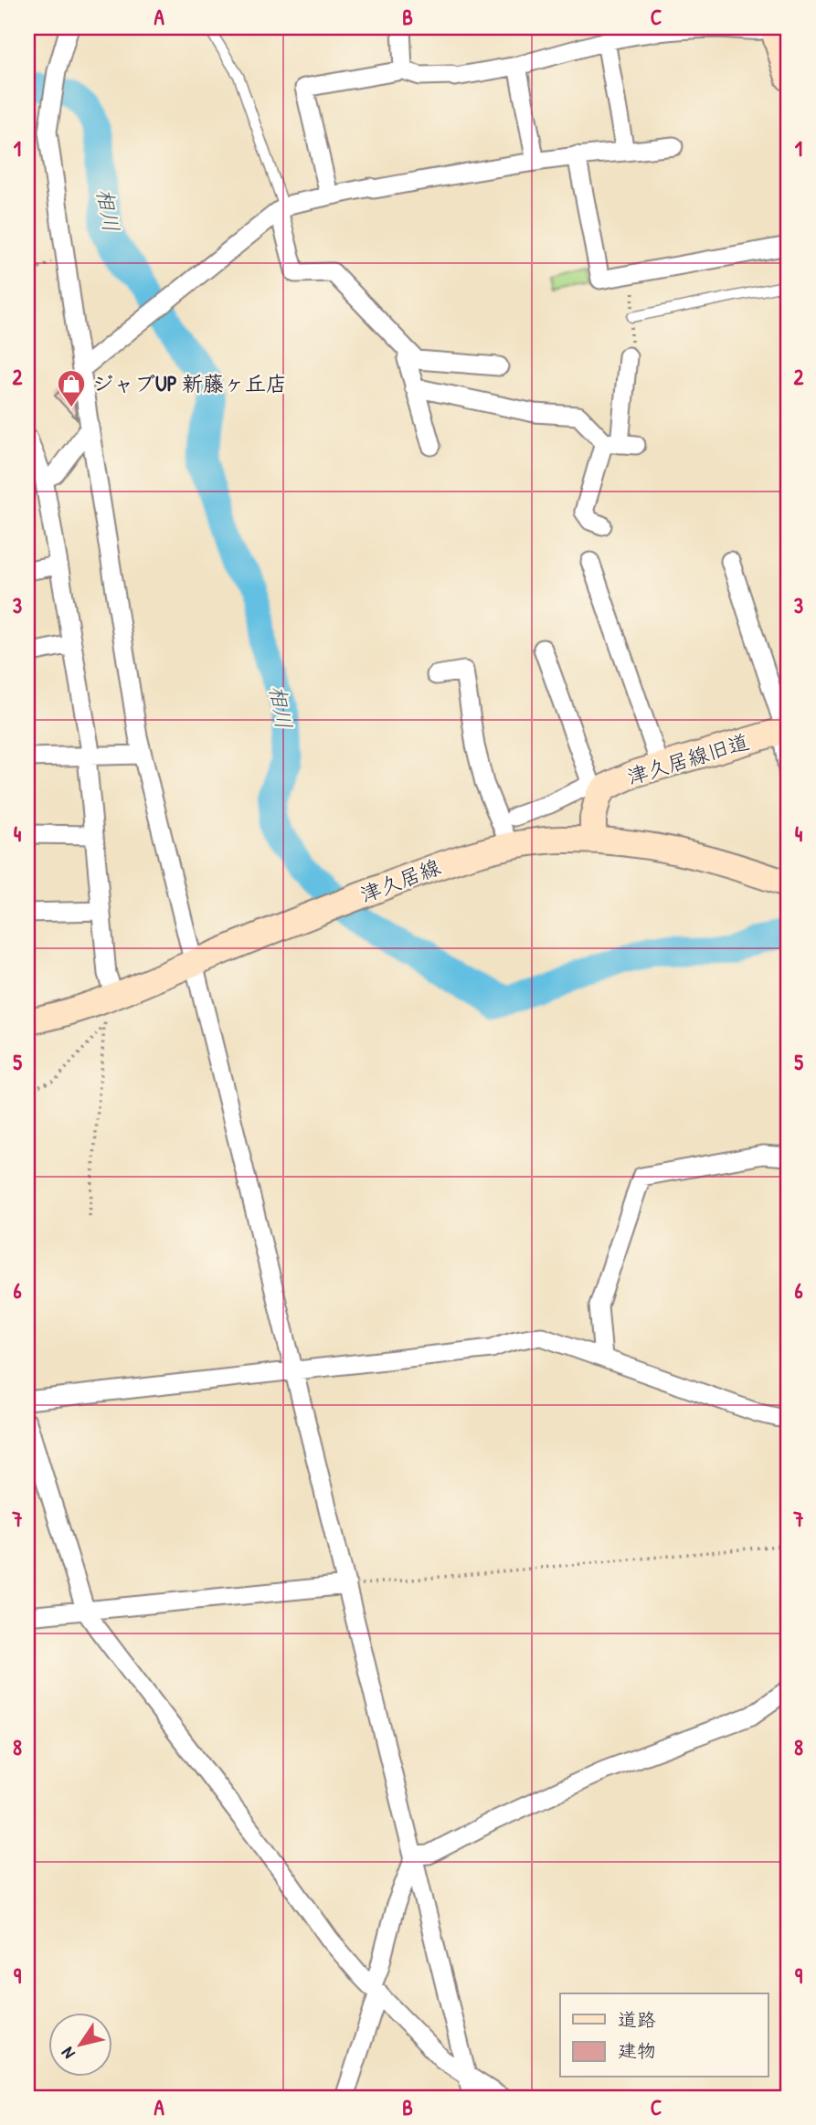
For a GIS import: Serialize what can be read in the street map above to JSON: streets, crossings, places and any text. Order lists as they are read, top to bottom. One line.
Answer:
{"streets":{"main road":["津久居線旧道","津久居線"]},"water":["相川"],"places":{"shop":["ジャブUP 新藤ヶ丘店"]},"legend":["道路","建物"],"north":"bottom left","grid":{"columns":["A","B","C"],"rows":["1","2","3","4","5","6","7","8","9"]}}
